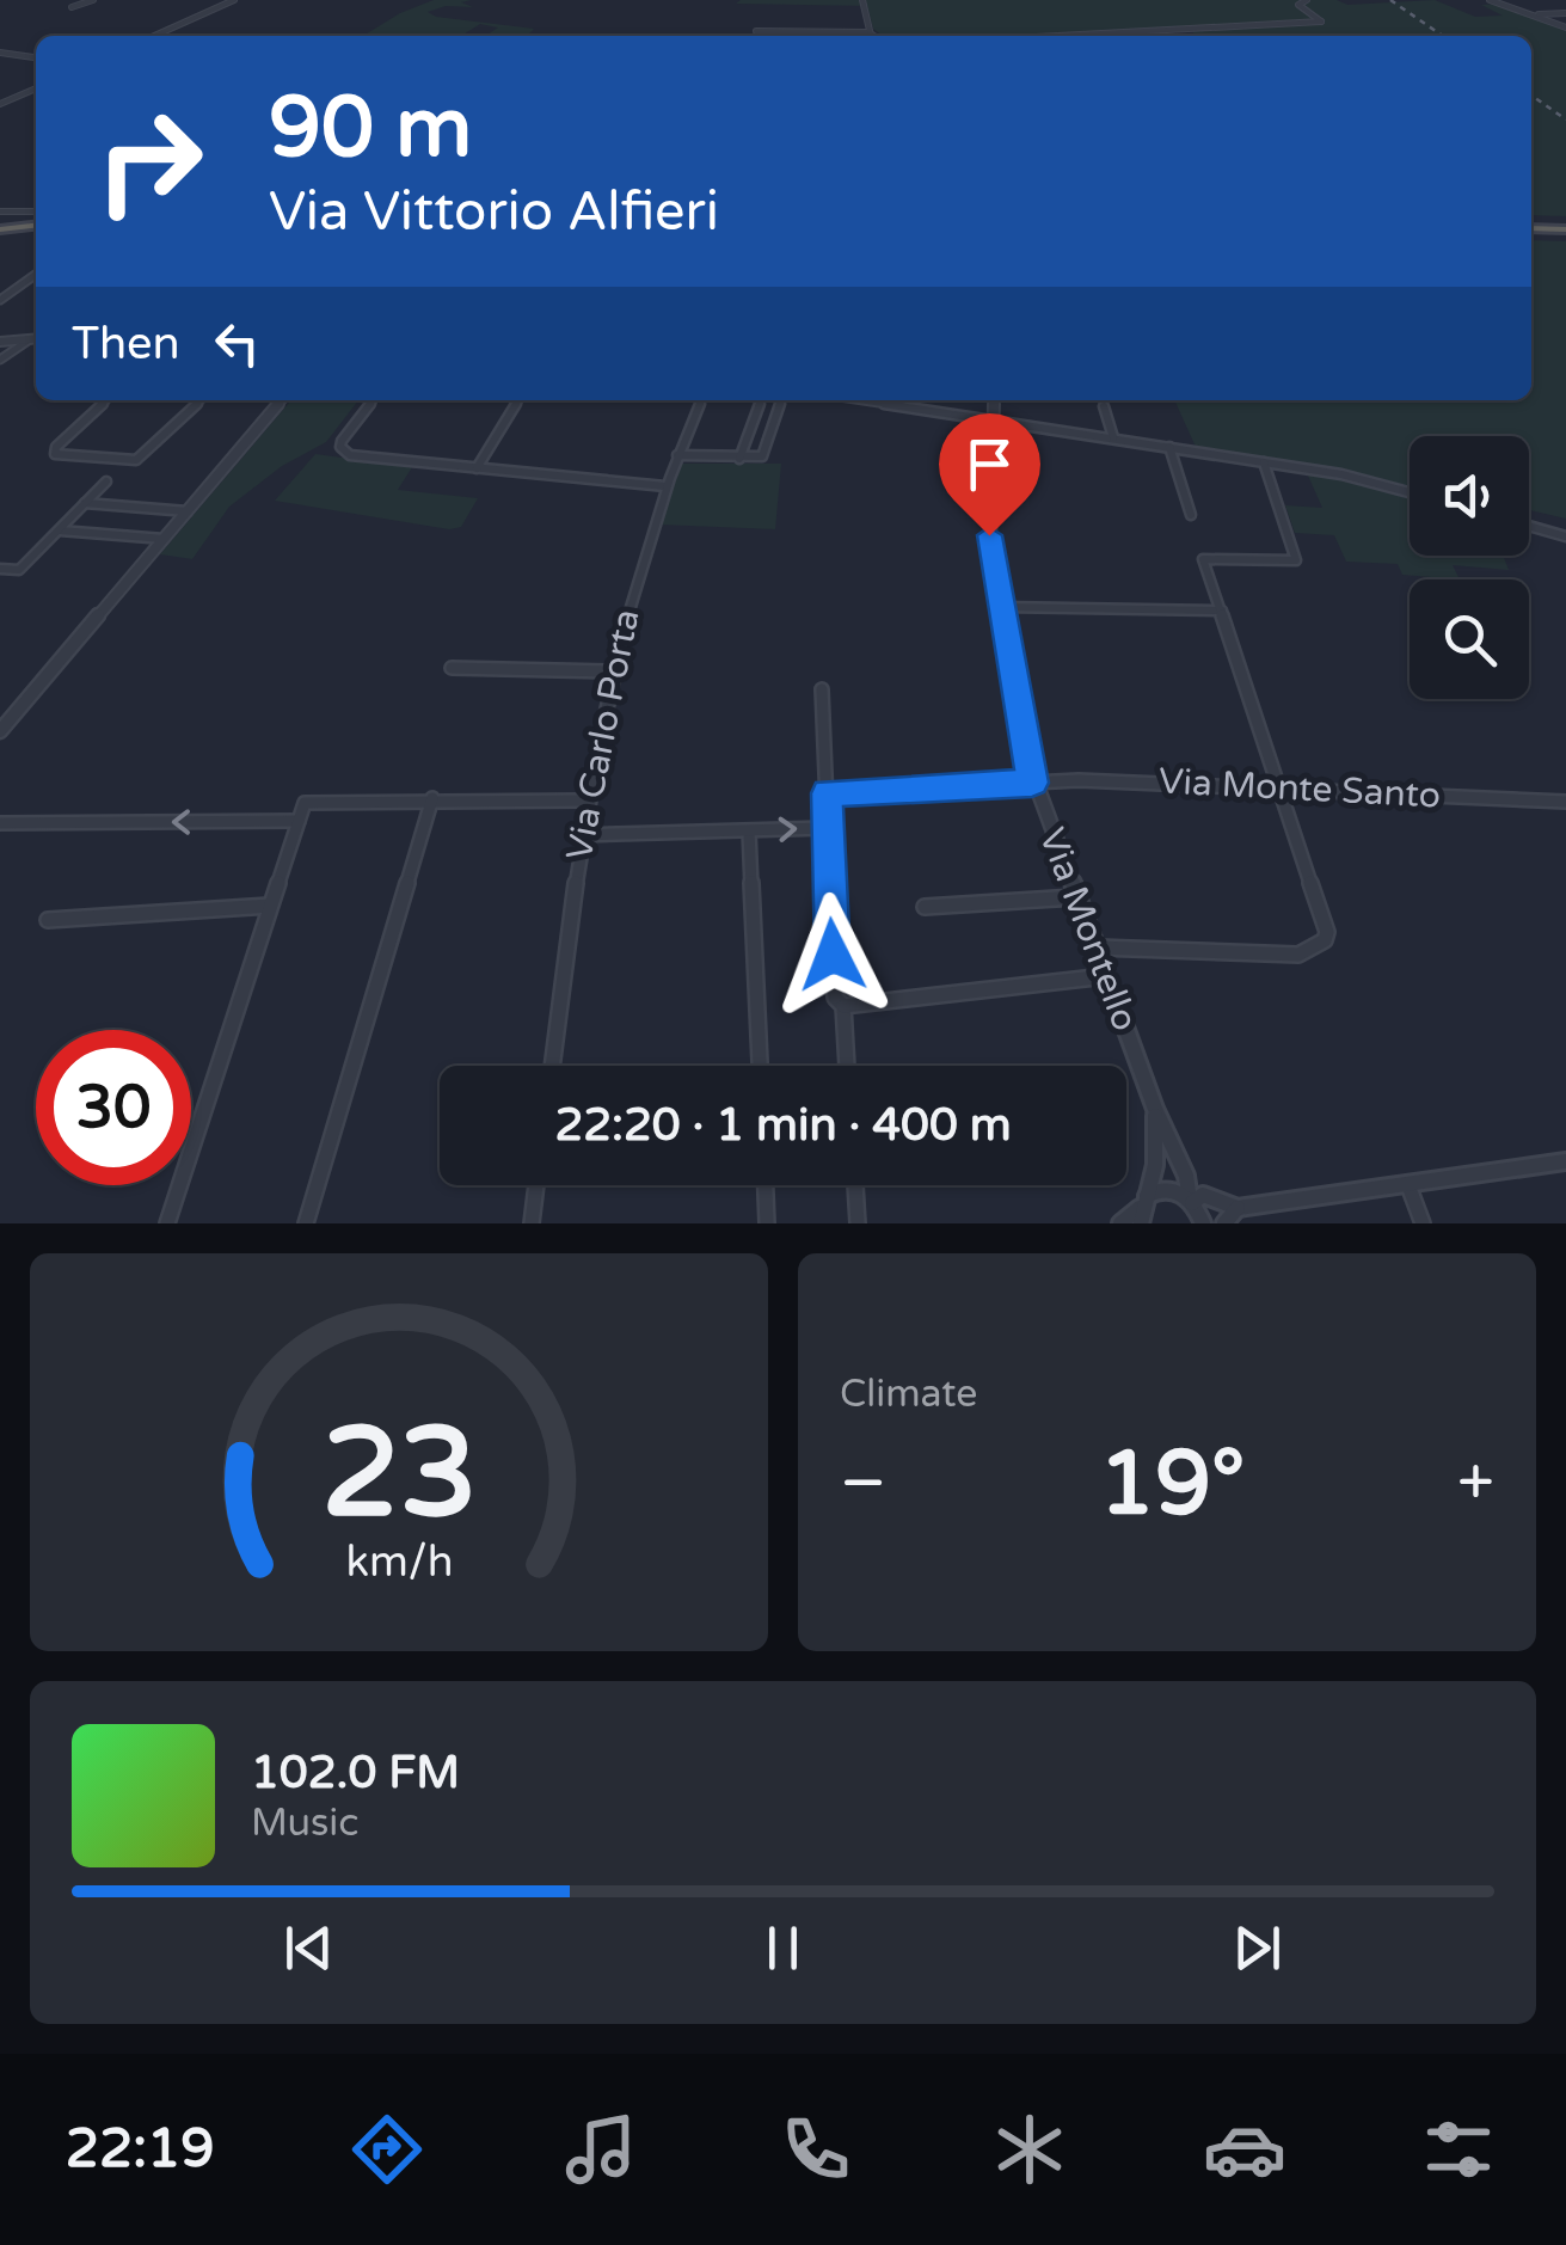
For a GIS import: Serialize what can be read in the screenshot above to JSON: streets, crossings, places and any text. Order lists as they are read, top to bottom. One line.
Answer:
{"streets":{"street":["Via Carlo Porta","Via Monte Santo","Via Montello"]},"crossings":[["Via Monte Santo","Via Montello"]],"page":{"turn":["90 m","Via Vittorio Alfieri"],"then":"Then","limit":"30","trip":"22:20 · 1 min · 400 m","tile":"Climate","heat":["−","19°","+"],"song":["102.0 FM","Music"],"tabs":"22:19","gauge":["23","km/h"]}}
